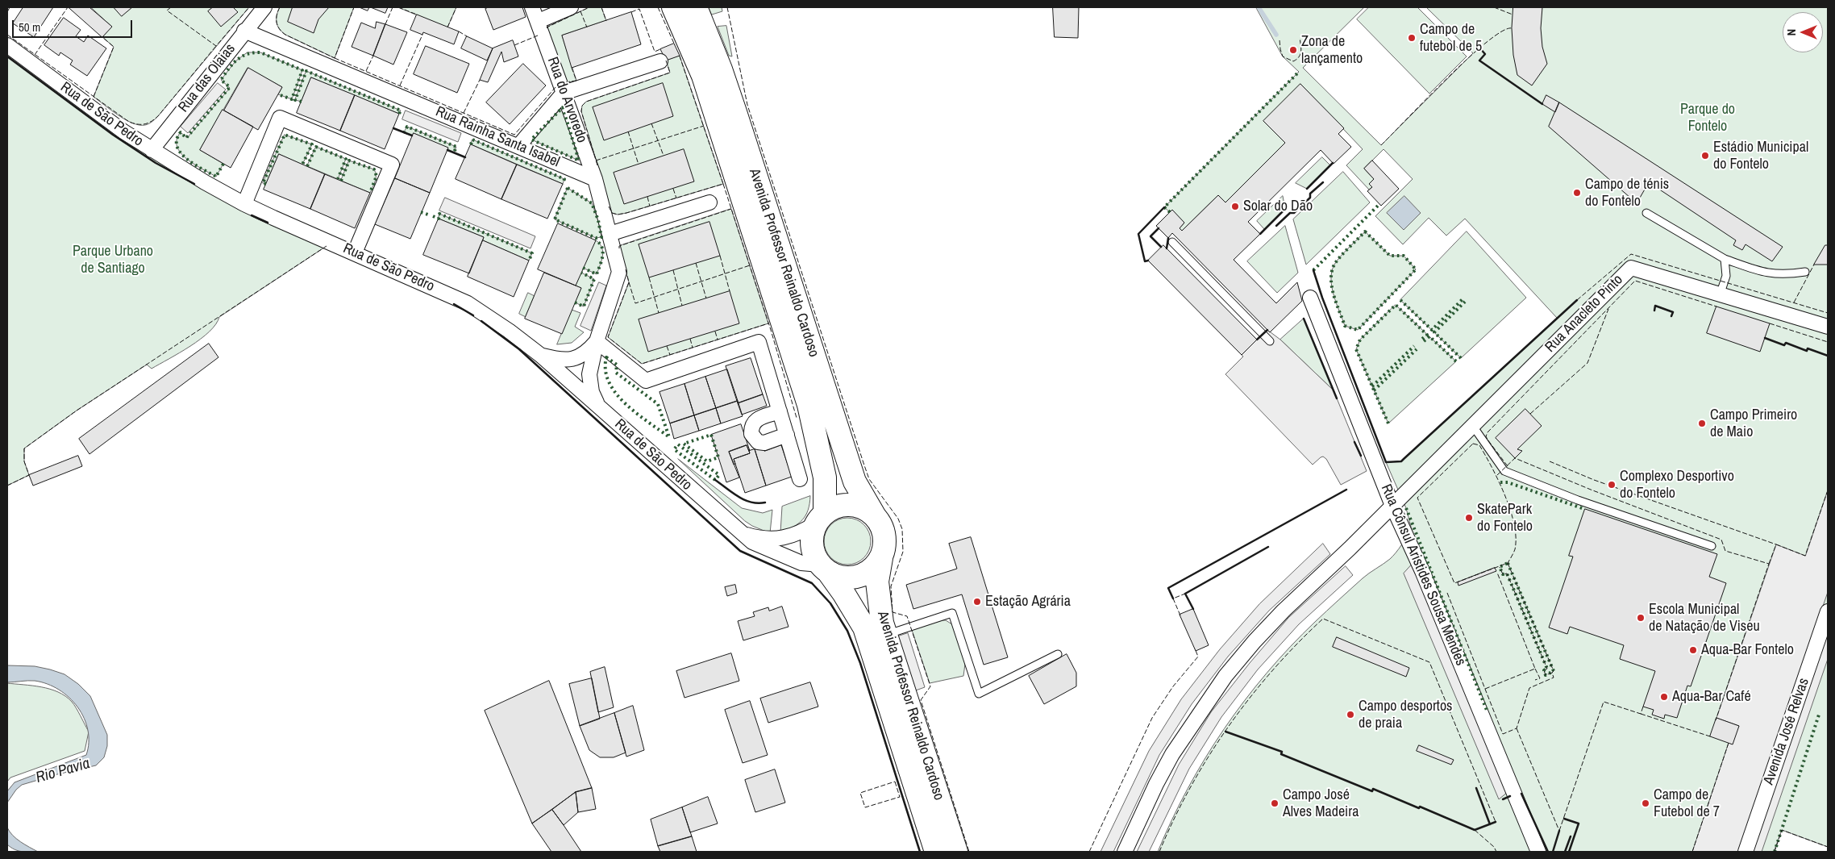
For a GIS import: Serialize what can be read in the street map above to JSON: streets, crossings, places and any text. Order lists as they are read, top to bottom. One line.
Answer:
{"streets":{"main road":["Avenida Professor Reinaldo Cardoso"],"street":["Rua das Olaias","Rua do Arvoredo","Rua de São Pedro","Rua Rainha Santa Isabel","Rua Anacleto Pinto","Rua Cônsul Aristides Sousa Mendes","Avenida José Relvas"]},"crossings":[["Rua das Olaias","Rua de São Pedro"],["Rua das Olaias","Rua Rainha Santa Isabel"],["Rua do Arvoredo","Rua Rainha Santa Isabel"],["Rua de São Pedro","Avenida Professor Reinaldo Cardoso"],["Rua Anacleto Pinto","Rua Cônsul Aristides Sousa Mendes"]],"water":["Rio Pavia"],"parks":["Parque do Fontelo","Parque Urbano de Santiago"],"places":["Campo de futebol de 5","Zona de lançamento","Estádio Municipal do Fontelo","Campo de ténis do Fontelo","Solar do Dão","Campo Primeiro de Maio","Complexo Desportivo do Fontelo","SkatePark do Fontelo","Estação Agrária","Escola Municipal de Natação de Viseu","Aqua-Bar Fontelo","Aqua-Bar Café","Campo desportos de praia","Campo José Alves Madeira","Campo de Futebol de 7"],"scale_bar":"50 m","north":"left"}
